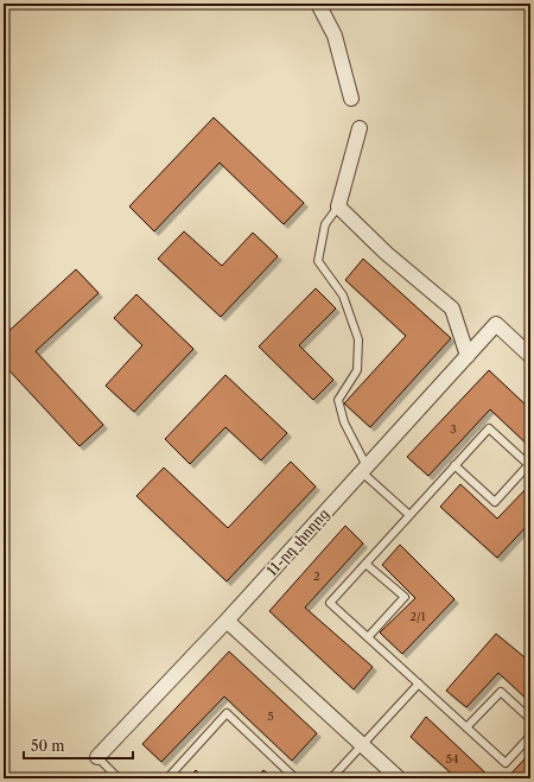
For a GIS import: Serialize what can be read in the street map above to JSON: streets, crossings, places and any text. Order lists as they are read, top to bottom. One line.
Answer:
{"streets":{"street":["11-րդ փողոց"]},"house_numbers":["3","2","2/1","5","54"],"scale_bar":"50 m"}
